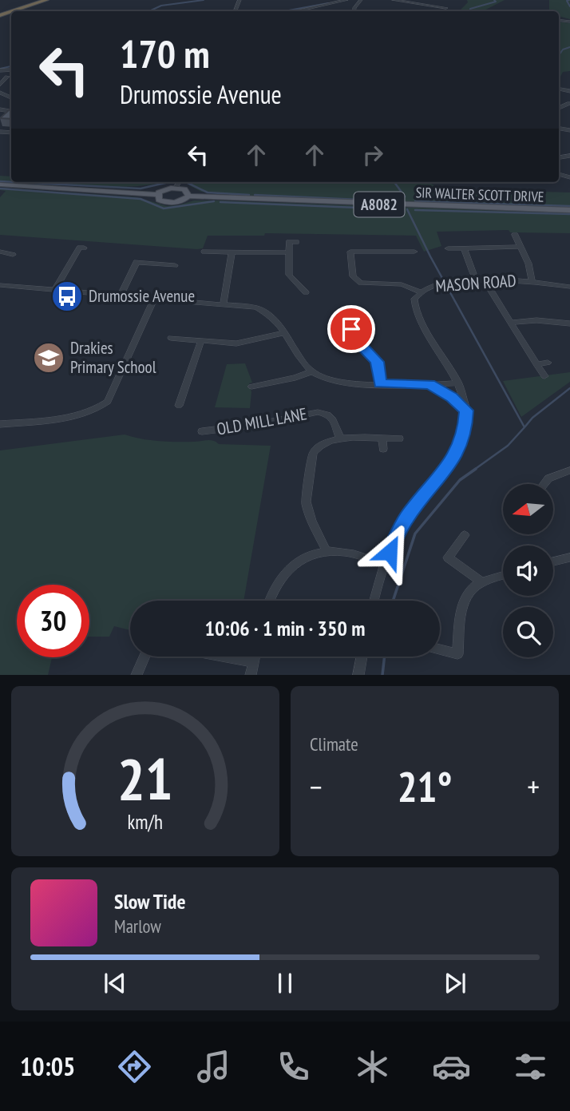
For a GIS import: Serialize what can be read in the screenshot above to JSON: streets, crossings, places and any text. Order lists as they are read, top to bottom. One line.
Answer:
{"streets":{"main road":["SIR WALTER SCOTT DRIVE","A8082"],"street":["MASON ROAD","OLD MILL LANE"]},"crossings":[["SIR WALTER SCOTT DRIVE","A8082"]],"places":{"bus stop":["Drumossie Avenue"],"school or university":["Drakies Primary School"]},"north":"left","page":{"turn":["170 m","Drumossie Avenue"],"limit":"30","trip":"10:06 · 1 min · 350 m","tile":"Climate","heat":["−","21°","+"],"song":["Slow Tide","Marlow"],"tabs":"10:05","gauge":["21","km/h"]}}
